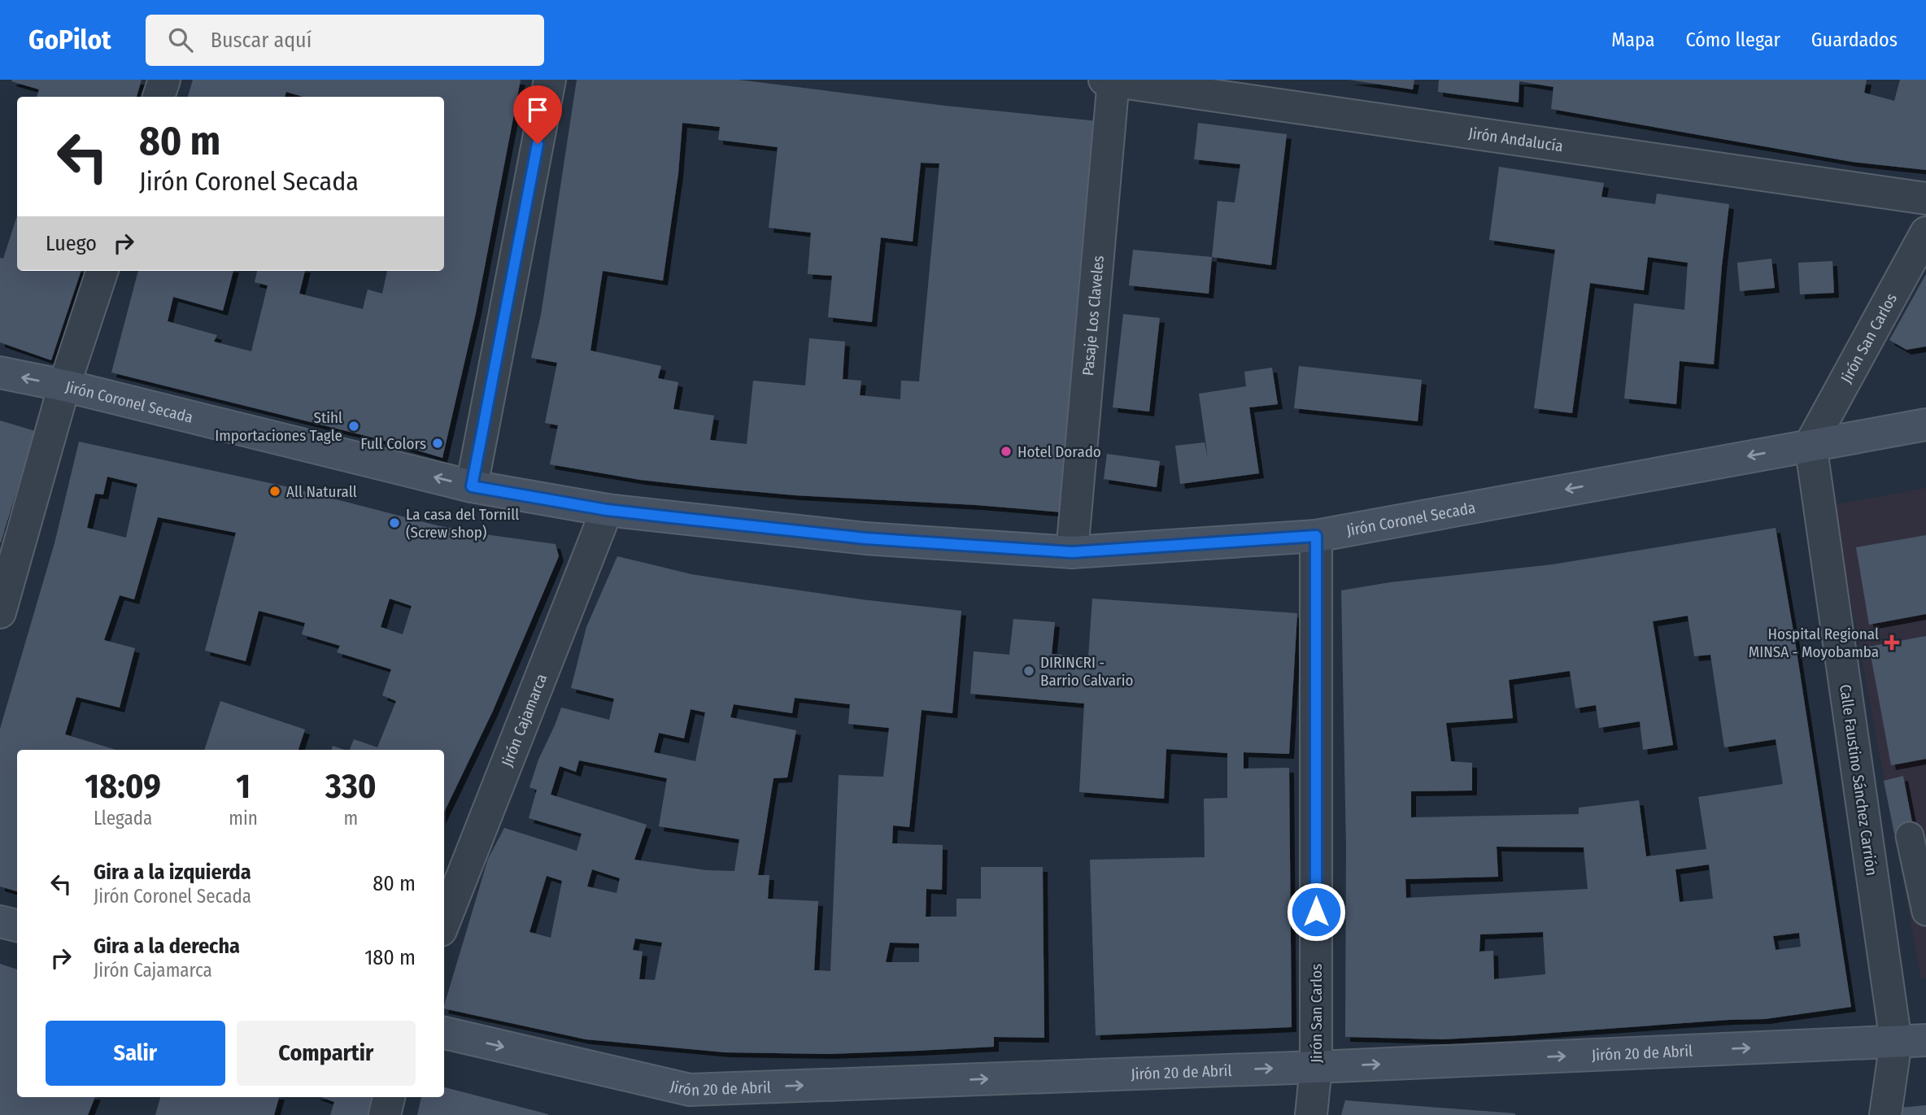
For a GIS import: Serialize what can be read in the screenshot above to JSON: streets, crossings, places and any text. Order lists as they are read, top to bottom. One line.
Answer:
{"streets":{"main road":["Jirón Coronel Secada","Jirón 20 de Abril"],"street":["Jirón Andalucía","Pasaje Los Claveles","Jirón San Carlos","Jirón Cajamarca","Calle Faustino Sánchez Carrión"]},"crossings":[["Jirón Andalucía","Pasaje Los Claveles"],["Pasaje Los Claveles","Jirón Coronel Secada"],["Jirón San Carlos","Jirón Coronel Secada"],["Jirón San Carlos","Calle Faustino Sánchez Carrión"],["Jirón San Carlos","Jirón 20 de Abril"],["Jirón Coronel Secada","Jirón Cajamarca"],["Jirón Coronel Secada","Calle Faustino Sánchez Carrión"],["Calle Faustino Sánchez Carrión","Jirón 20 de Abril"]],"one_way":["Jirón Coronel Secada","Jirón 20 de Abril"],"places":{"other":["Stihl Importaciones Tagle","Full Colors","Hotel Dorado","All Naturall","La casa del Tornill (Screw shop)","DIRINCRI - Barrio Calvario"],"health":["Hospital Regional MINSA - Moyobamba"]},"page":{"header":"GoPilot","search":"Buscar aquí","nav":["Mapa","Cómo llegar","Guardados"],"turn":["80 m","Jirón Coronel Secada"],"then":"Luego","eta":["18:09","Llegada","1","min","330","m"],"list":[{"name":"Gira a la izquierda","note":"Jirón Coronel Secada","value":"80 m"},{"name":"Gira a la derecha","note":"Jirón Cajamarca","value":"180 m"}],"buttons":["Salir","Compartir"]}}
